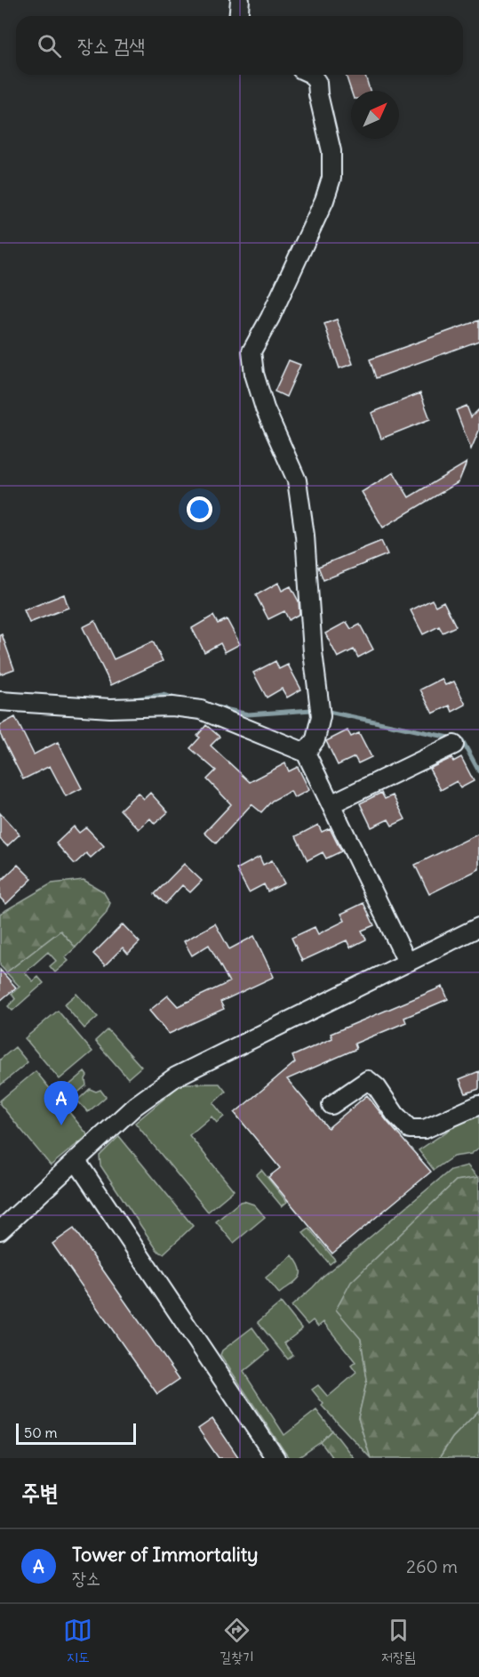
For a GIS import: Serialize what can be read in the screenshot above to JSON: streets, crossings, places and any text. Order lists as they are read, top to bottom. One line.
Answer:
{"scale_bar":"50 m","north":"top right","page":{"search":"장소 검색","pins":"A","scale":"50 m","heading":"주변","list":[{"mark":"A","name":"Tower of Immortality","note":"장소","value":"260 m"}],"nav":["지도","길찾기","저장됨"]}}
